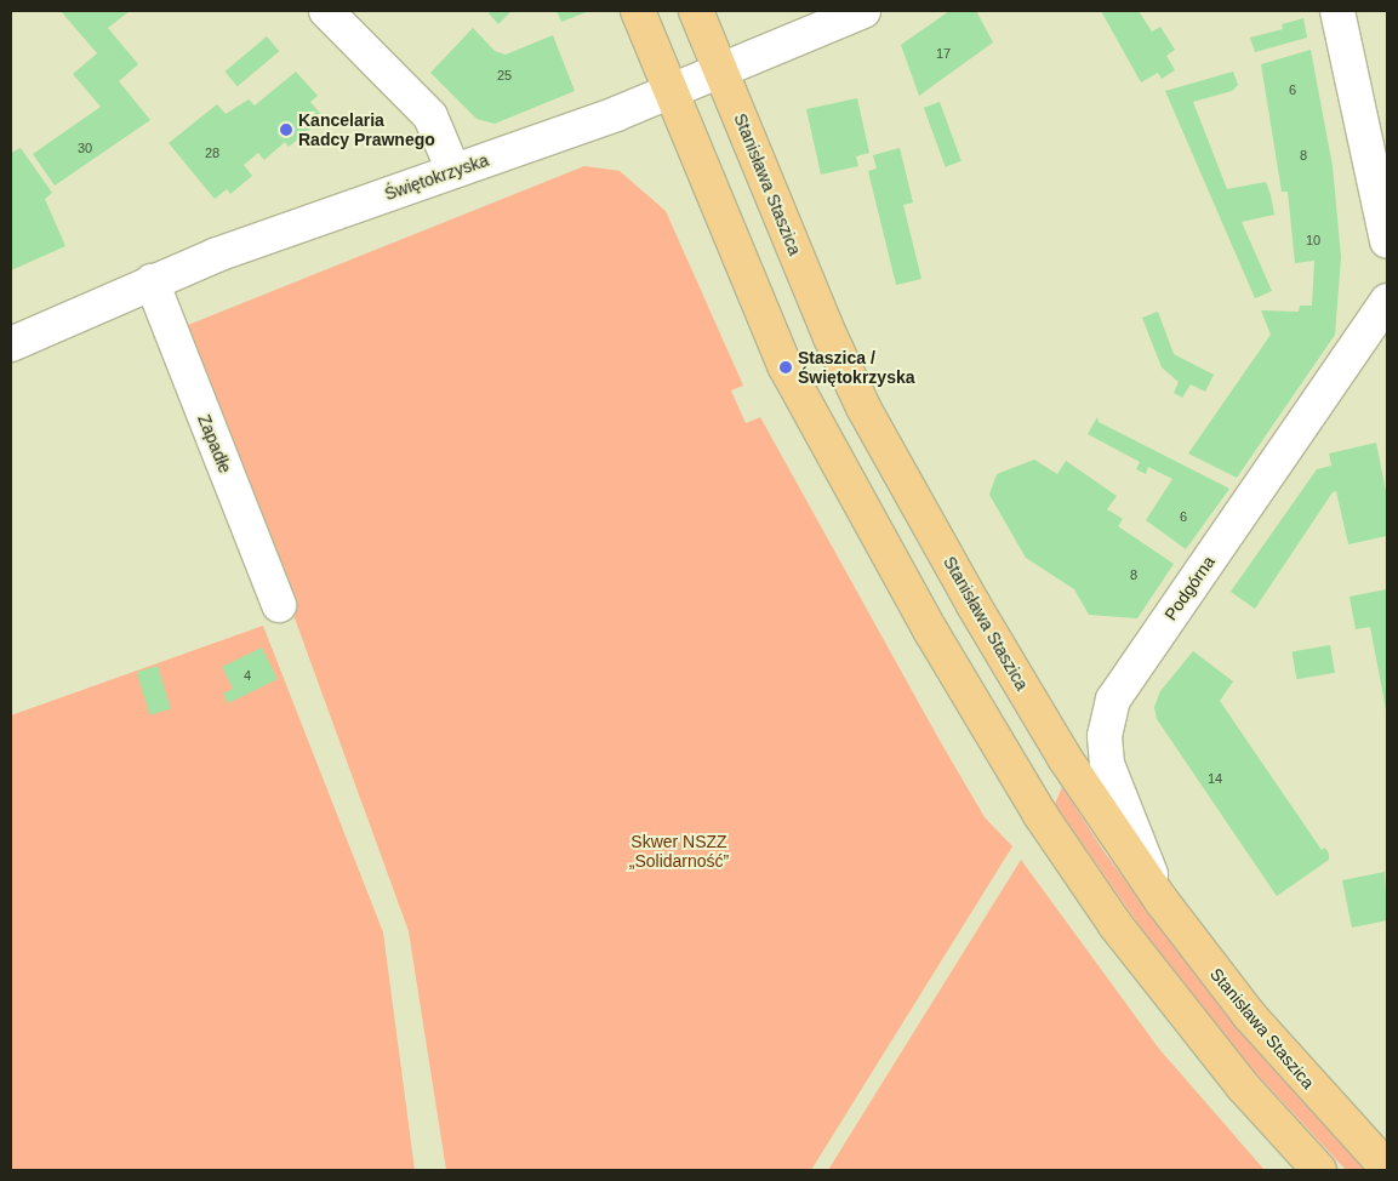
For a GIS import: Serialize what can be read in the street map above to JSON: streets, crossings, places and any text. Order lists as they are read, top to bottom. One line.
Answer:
{"streets":{"main road":["Stanisława Staszica"],"street":["Świętokrzyska","Zapadłe","Podgórna"]},"crossings":[["Świętokrzyska","Stanisława Staszica"],["Świętokrzyska","Zapadłe"],["Stanisława Staszica","Podgórna"]],"parks":["Skwer NSZZ „Solidarność”"],"places":["Kancelaria Radcy Prawnego","Staszica / Świętokrzyska"],"house_numbers":["17","25","6","30","28","8","10","6","8","4","14"]}
